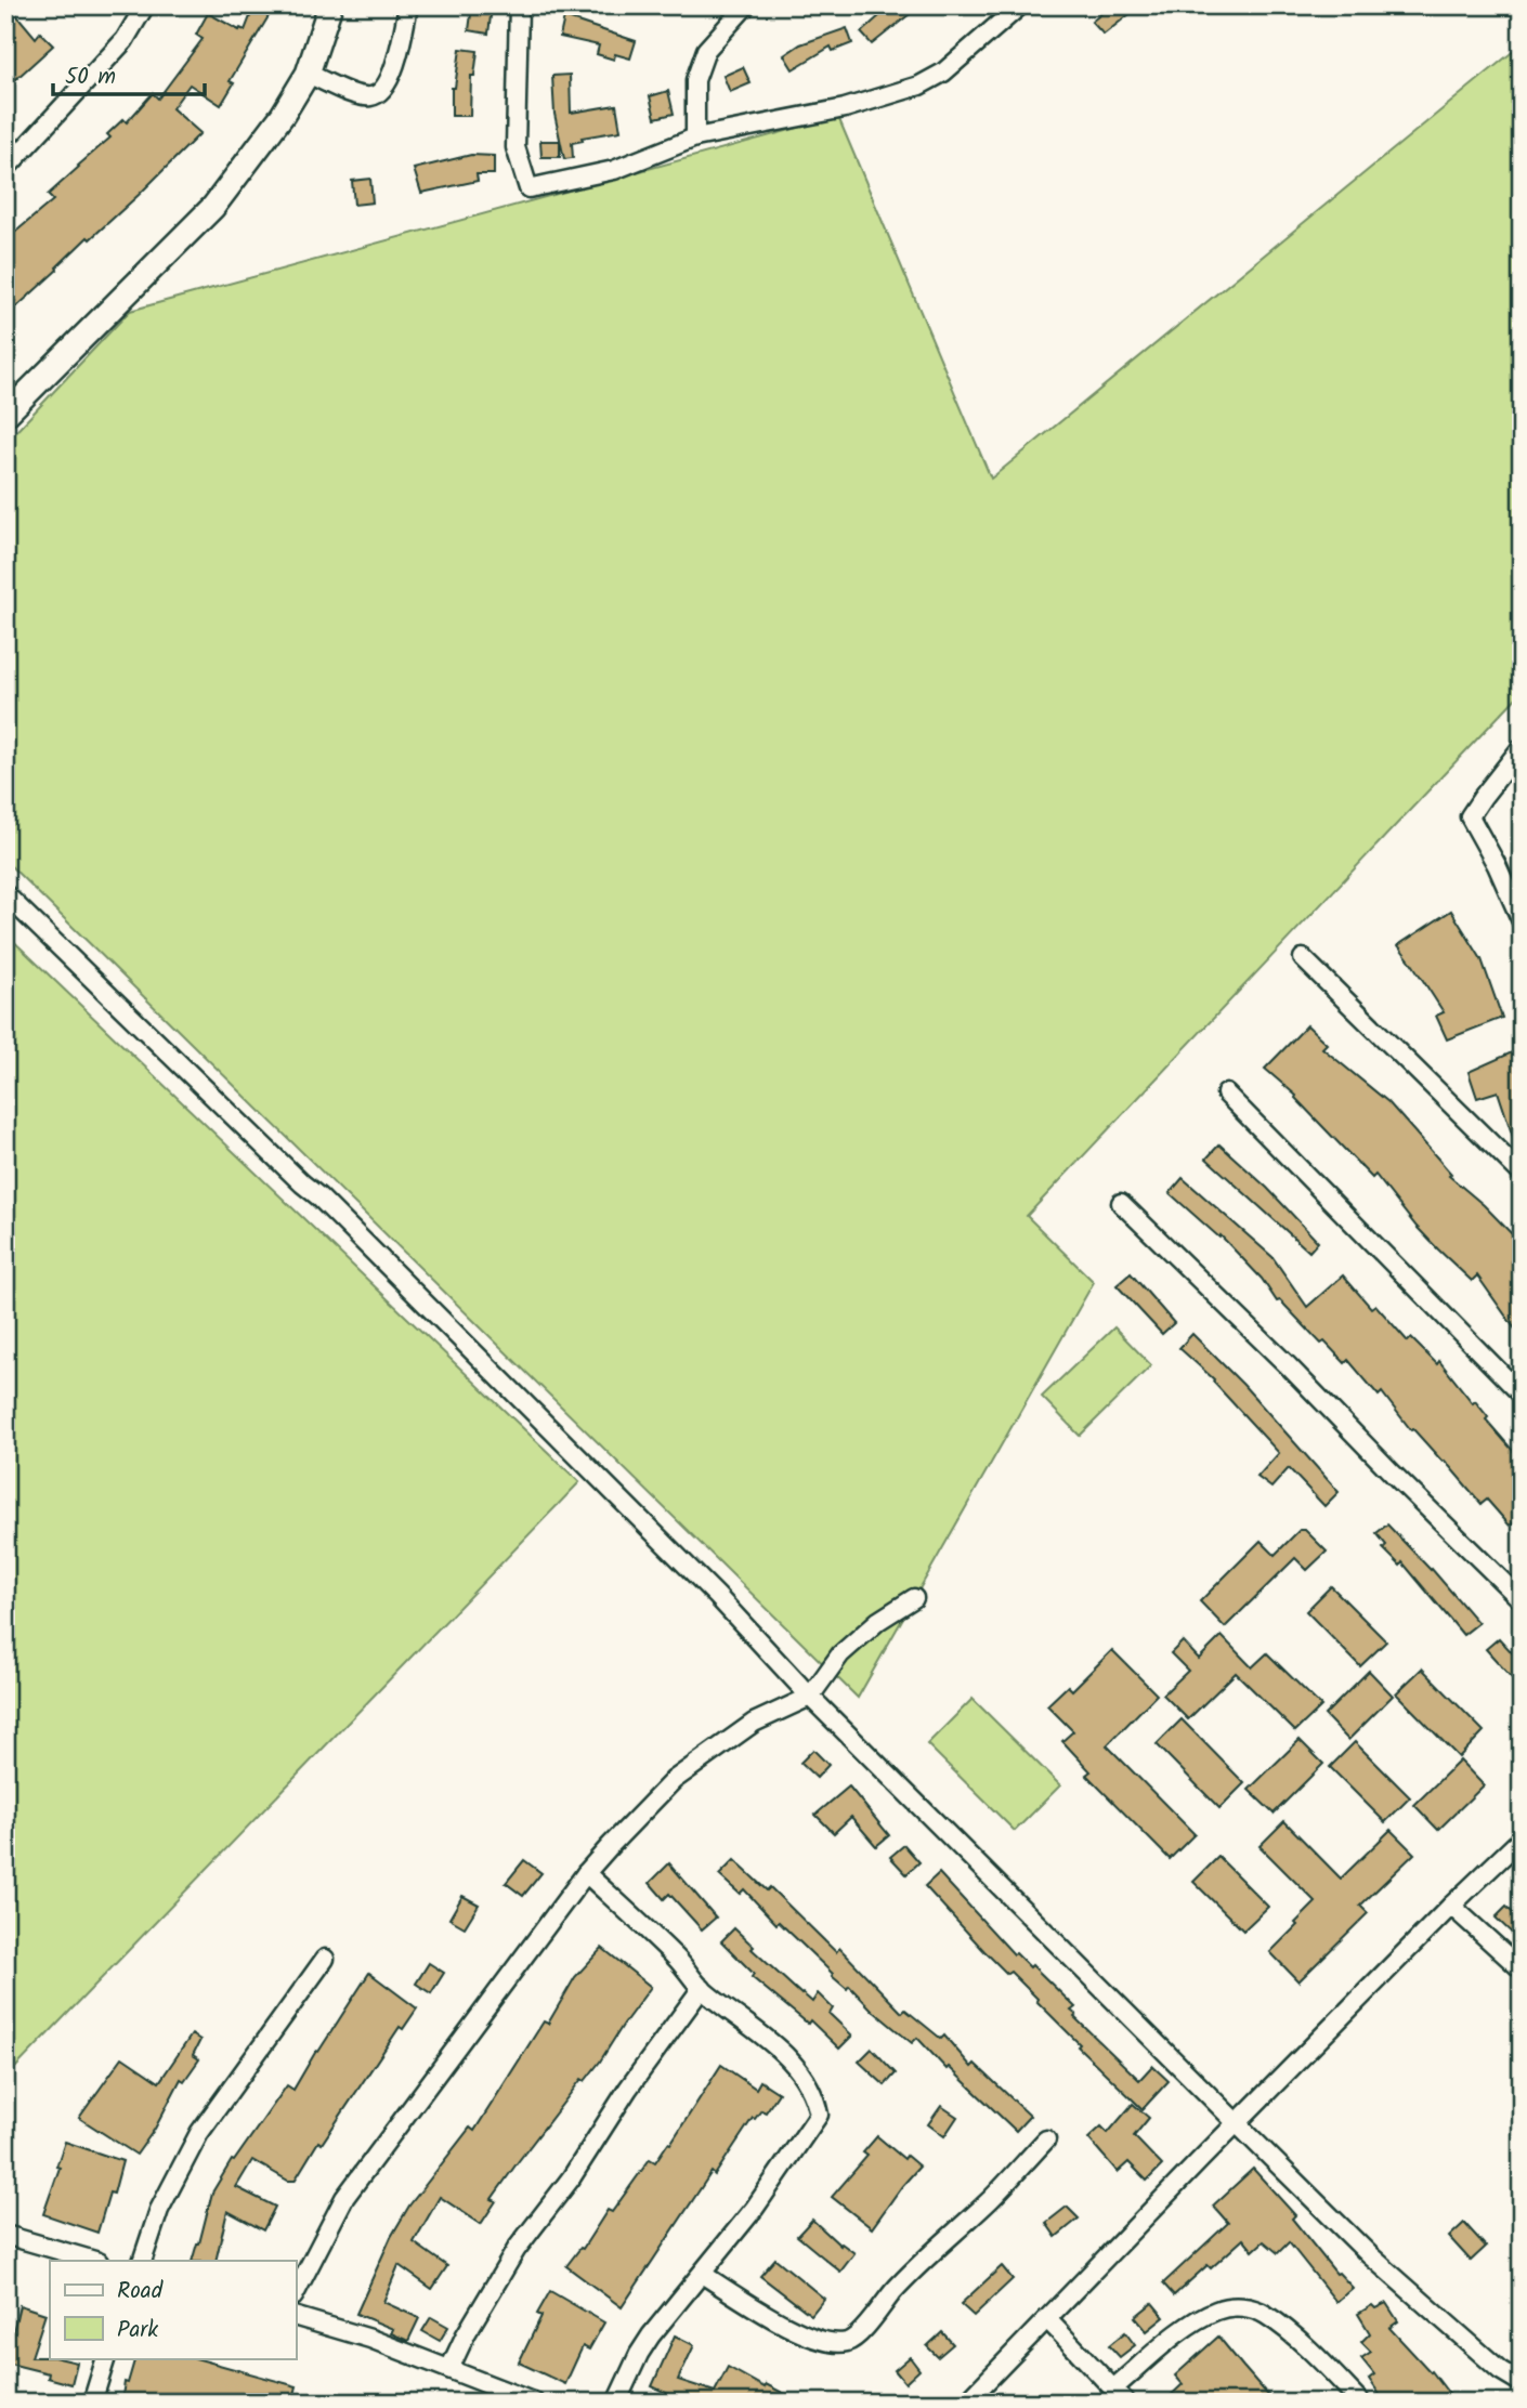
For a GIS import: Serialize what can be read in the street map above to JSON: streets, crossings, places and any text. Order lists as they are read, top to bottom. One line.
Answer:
{"legend":["Road","Park"],"scale_bar":"50 m"}
